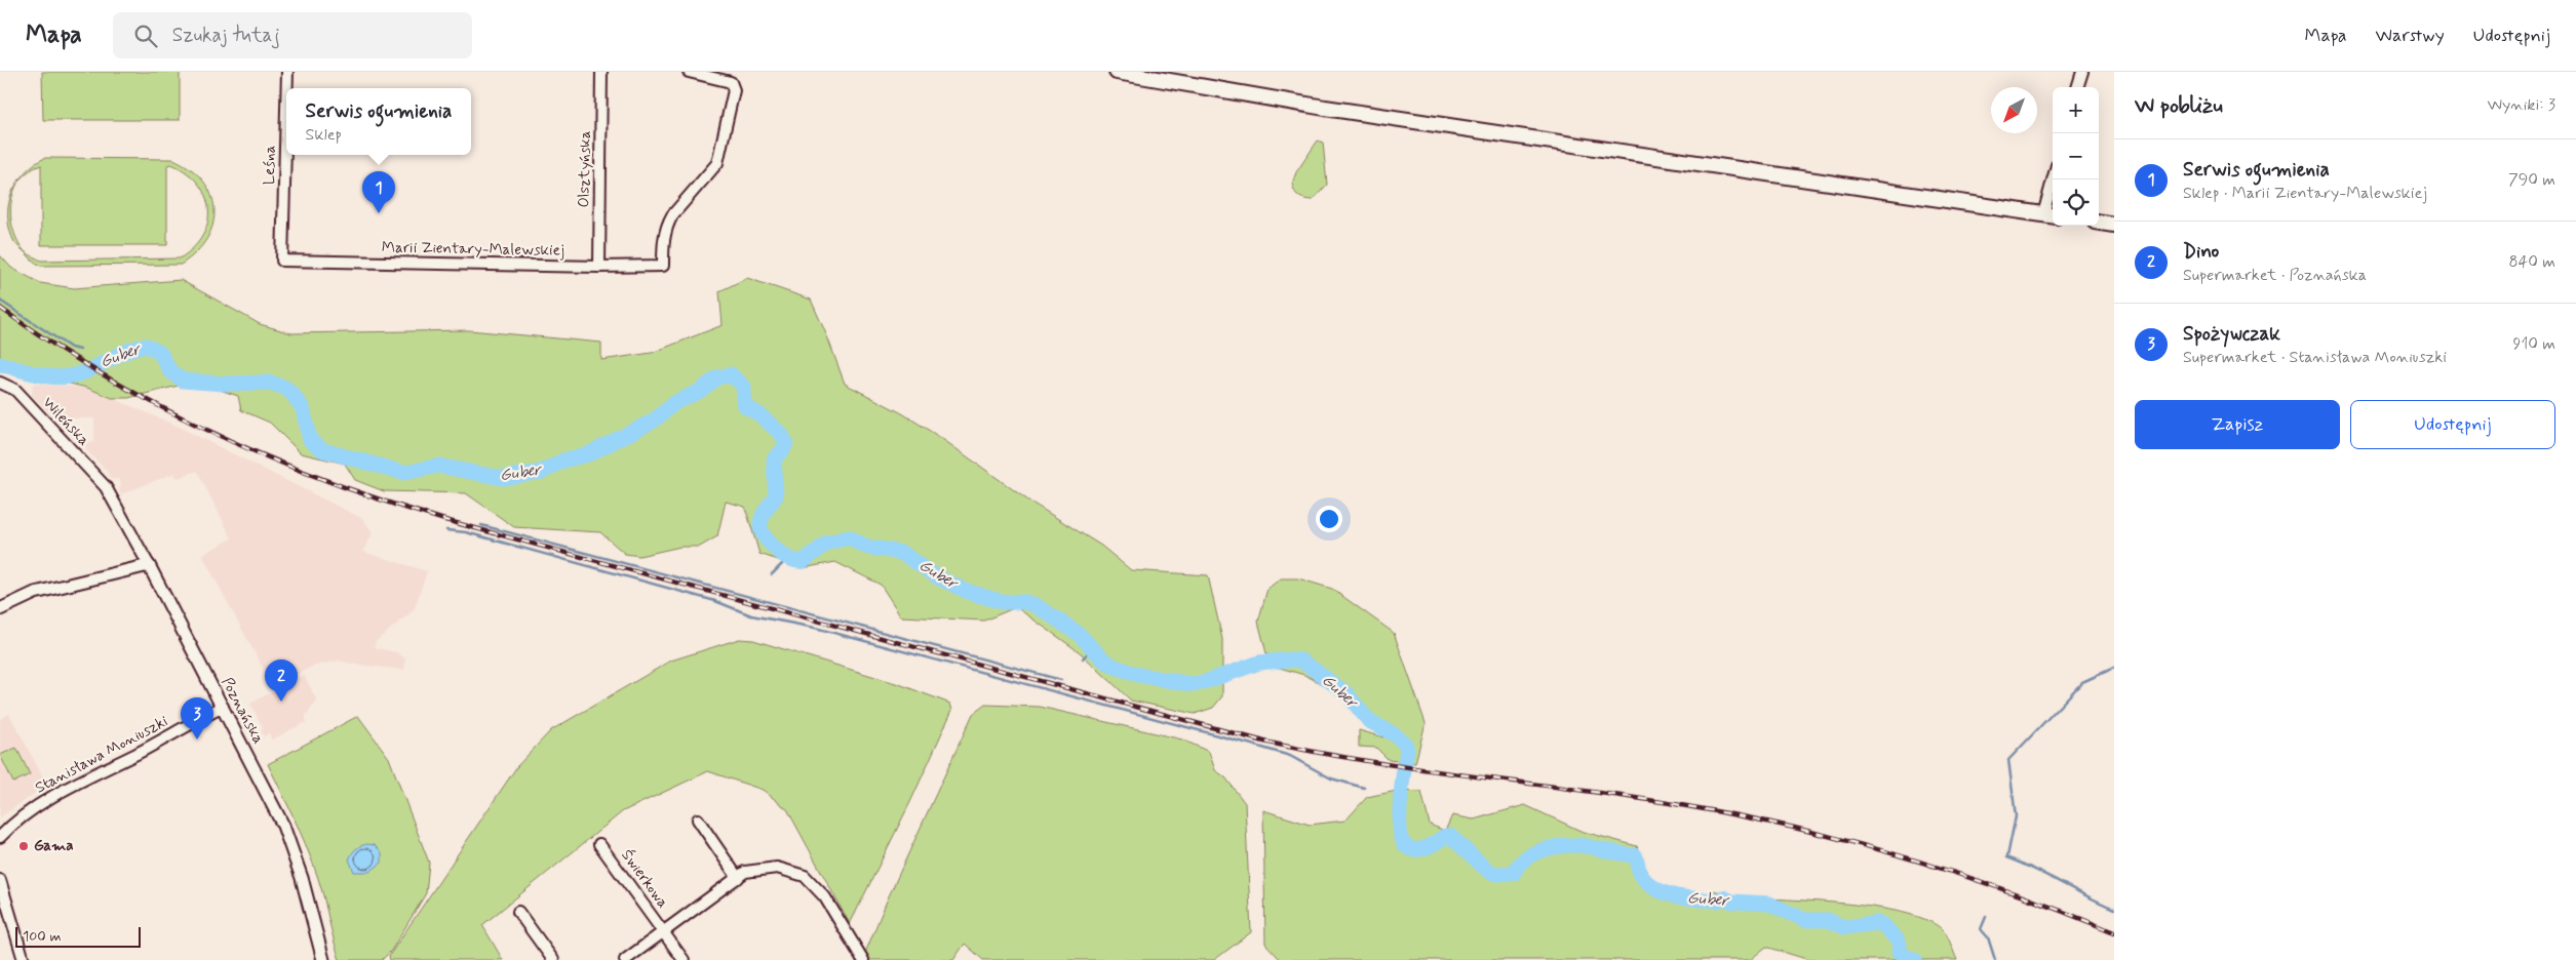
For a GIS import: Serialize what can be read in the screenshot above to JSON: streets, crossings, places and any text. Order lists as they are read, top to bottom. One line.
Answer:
{"streets":{"street":["Leśna","Olsztyńska","Marii Zientary-Malewskiej","Wileńska","Poznańska","Stanisława Moniuszki","Świerkowa"]},"crossings":[["Leśna","Marii Zientary-Malewskiej"],["Olsztyńska","Marii Zientary-Malewskiej"],["Wileńska","Poznańska"],["Poznańska","Stanisława Moniuszki"]],"water":["Guber"],"places":["Gama"],"scale_bar":"100 m","north":"bottom left","page":{"header":"Mapa","search":"Szukaj tutaj","nav":["Mapa","Warstwy","Udostępnij"],"heading":["W pobliżu","Wyniki: 3"],"map_buttons":["+","−"],"popup":["Serwis ogumienia","Sklep"],"list":[{"mark":"1","name":"Serwis ogumienia","note":"Sklep · Marii Zientary-Malewskiej","value":"790 m"},{"mark":"2","name":"Dino","note":"Supermarket · Poznańska","value":"840 m"},{"mark":"3","name":"Spożywczak","note":"Supermarket · Stanisława Moniuszki","value":"910 m"}],"pins":["1","2","3"],"buttons":["Zapisz","Udostępnij"],"scale":"100 m"}}
